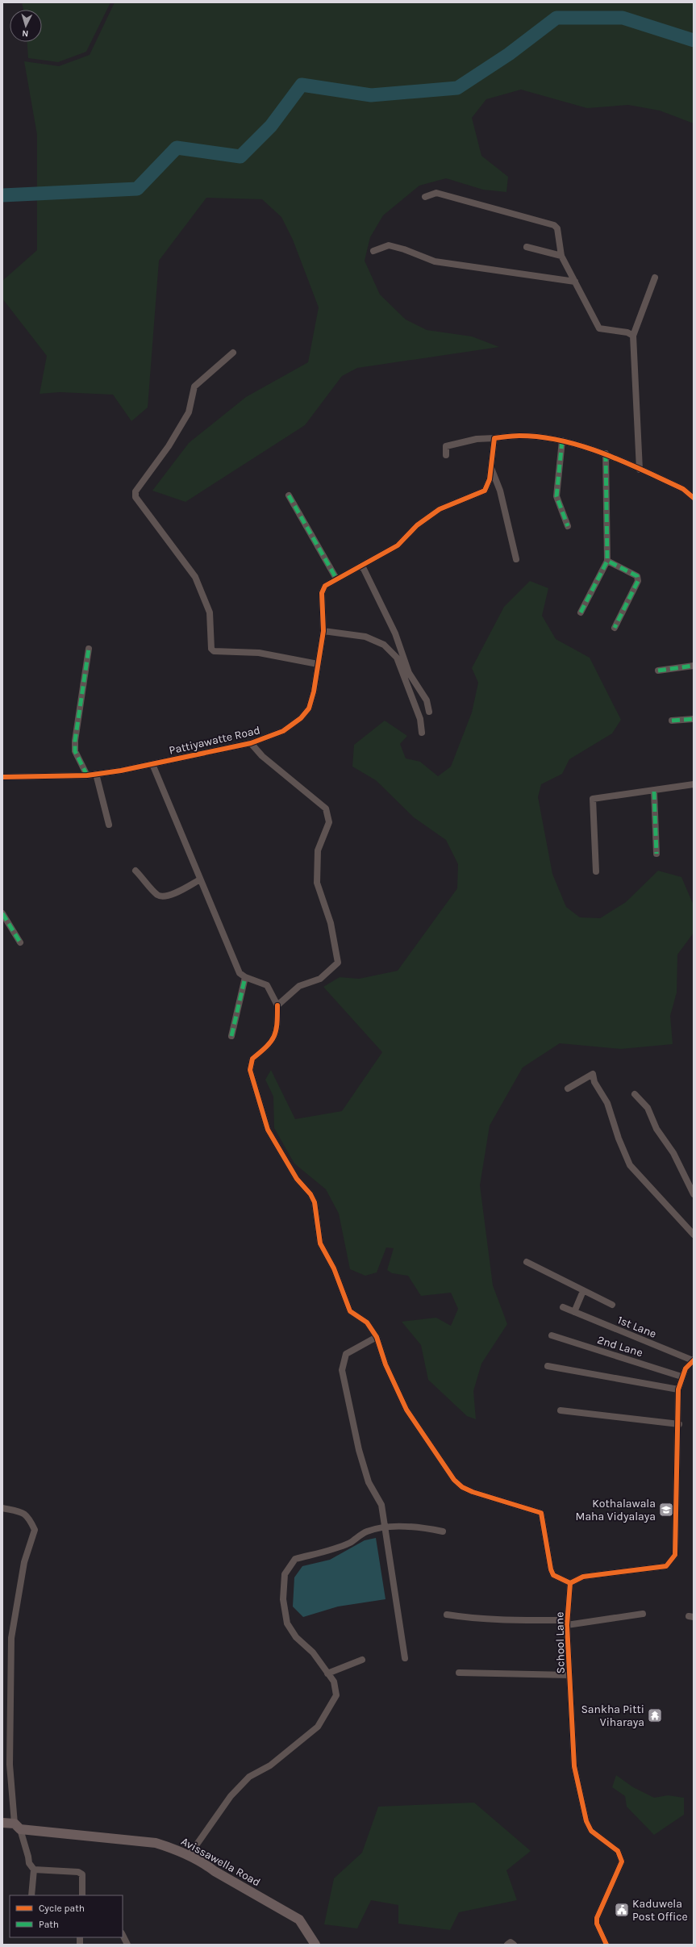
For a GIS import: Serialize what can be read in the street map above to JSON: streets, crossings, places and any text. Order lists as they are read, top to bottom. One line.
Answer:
{"streets":{"main road":["Avissawella Road"],"street":["Pattiyawatte Road","1st Lane","2nd Lane","School Lane"]},"places":{"school or university":["Kothalawala Maha Vidyalaya"],"temple":["Sankha Pitti Viharaya"],"public building":["Kaduwela Post Office"]},"legend":["Cycle path","Path"],"north":"bottom"}
